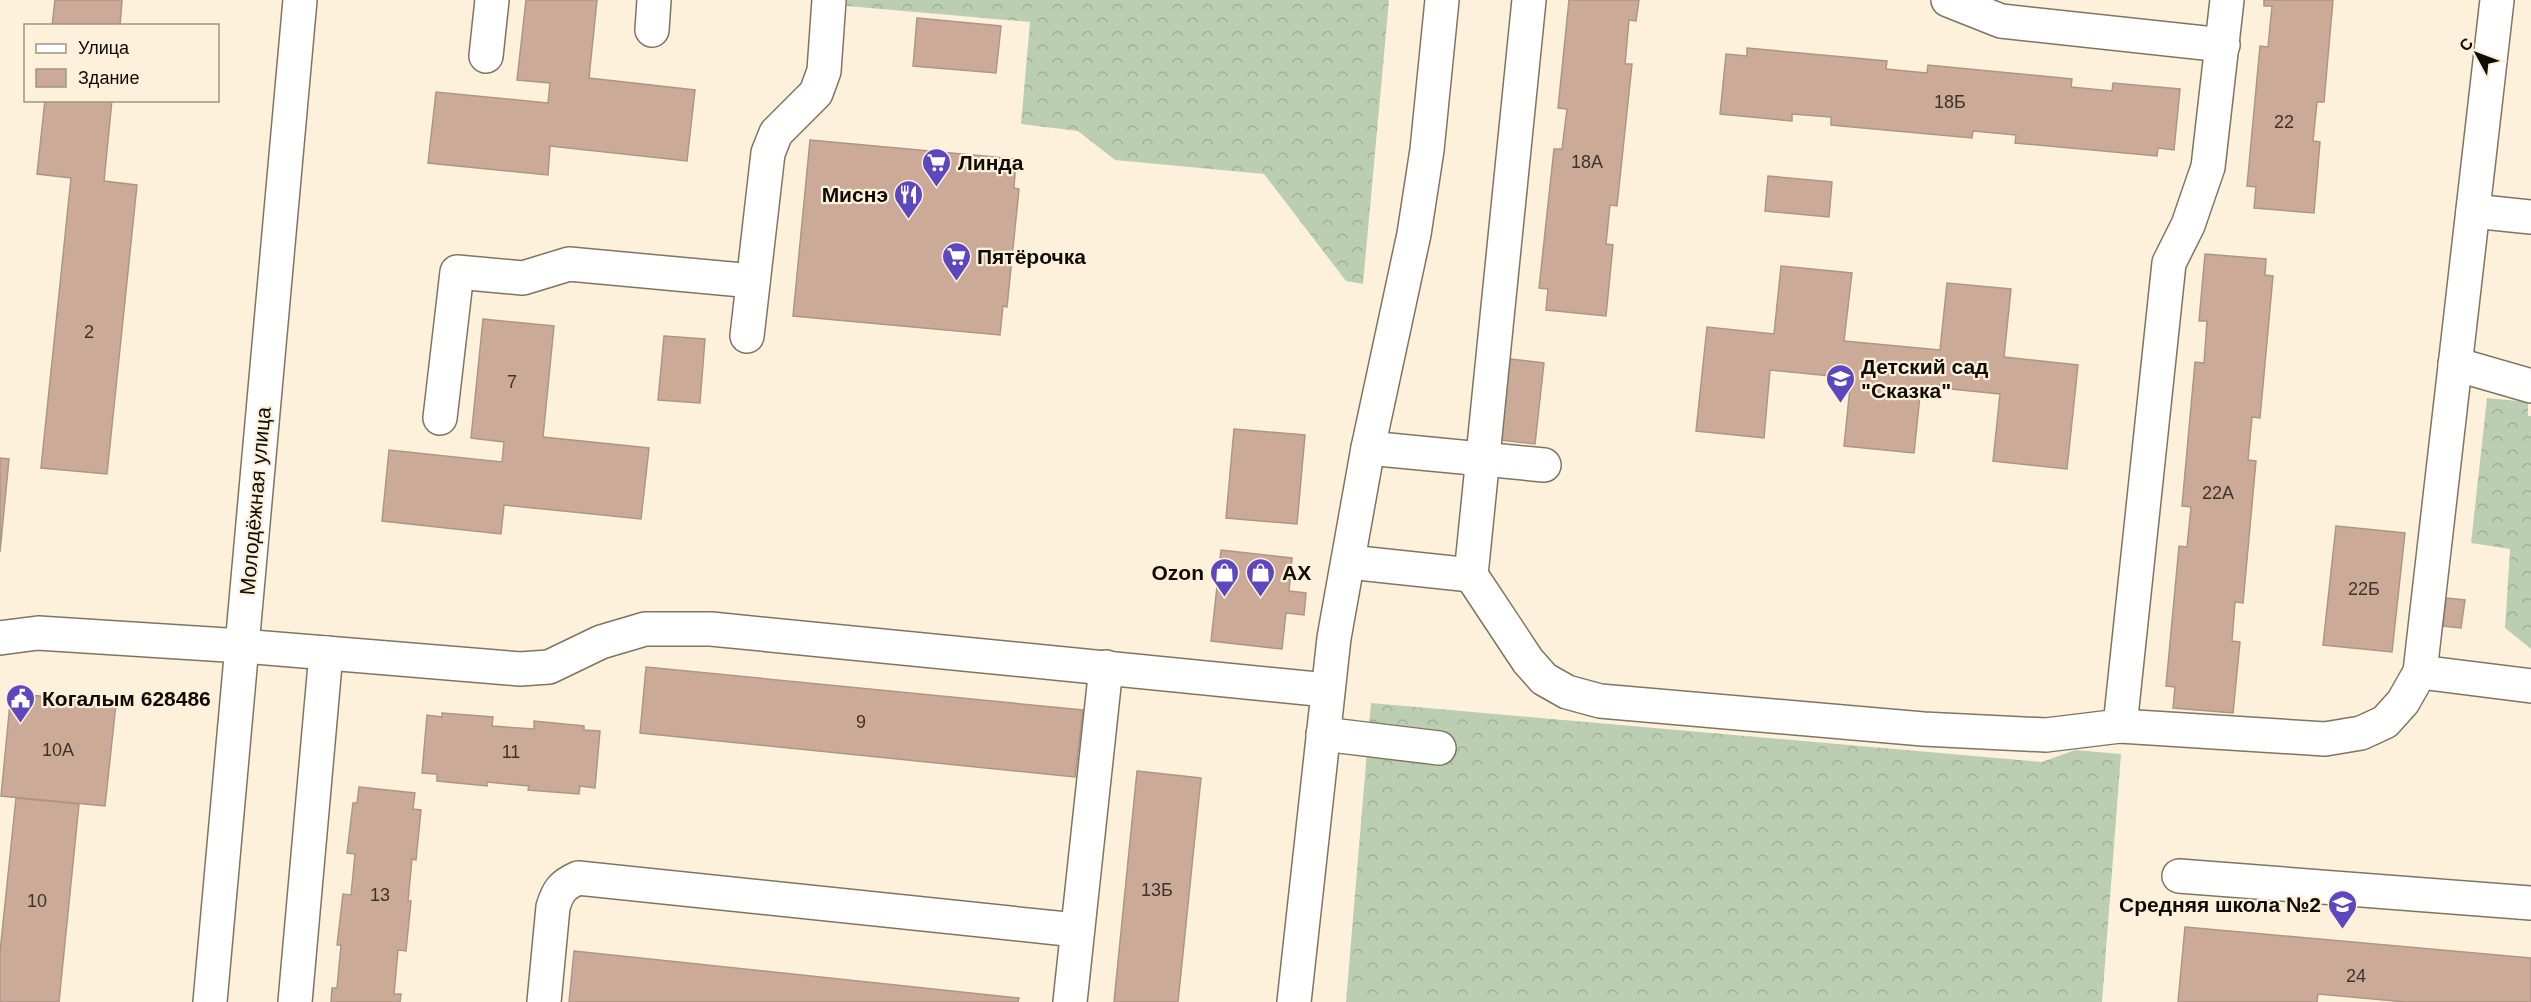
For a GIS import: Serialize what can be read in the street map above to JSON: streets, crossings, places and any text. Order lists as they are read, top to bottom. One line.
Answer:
{"streets":{"street":["Молодёжная улица"]},"places":{"supermarket":["Линда","Пятёрочка"],"restaurant":["Миснэ"],"school or university":["Детский сад \"Сказка\"","Средняя школа №2"],"shop":["Ozon","АХ"],"public building":["Когалым 628486"]},"house_numbers":["18Б","22","18А","2","7","22А","22Б","9","10А","11","13Б","13","10","24"],"legend":["Улица","Здание"],"north":"top left"}
